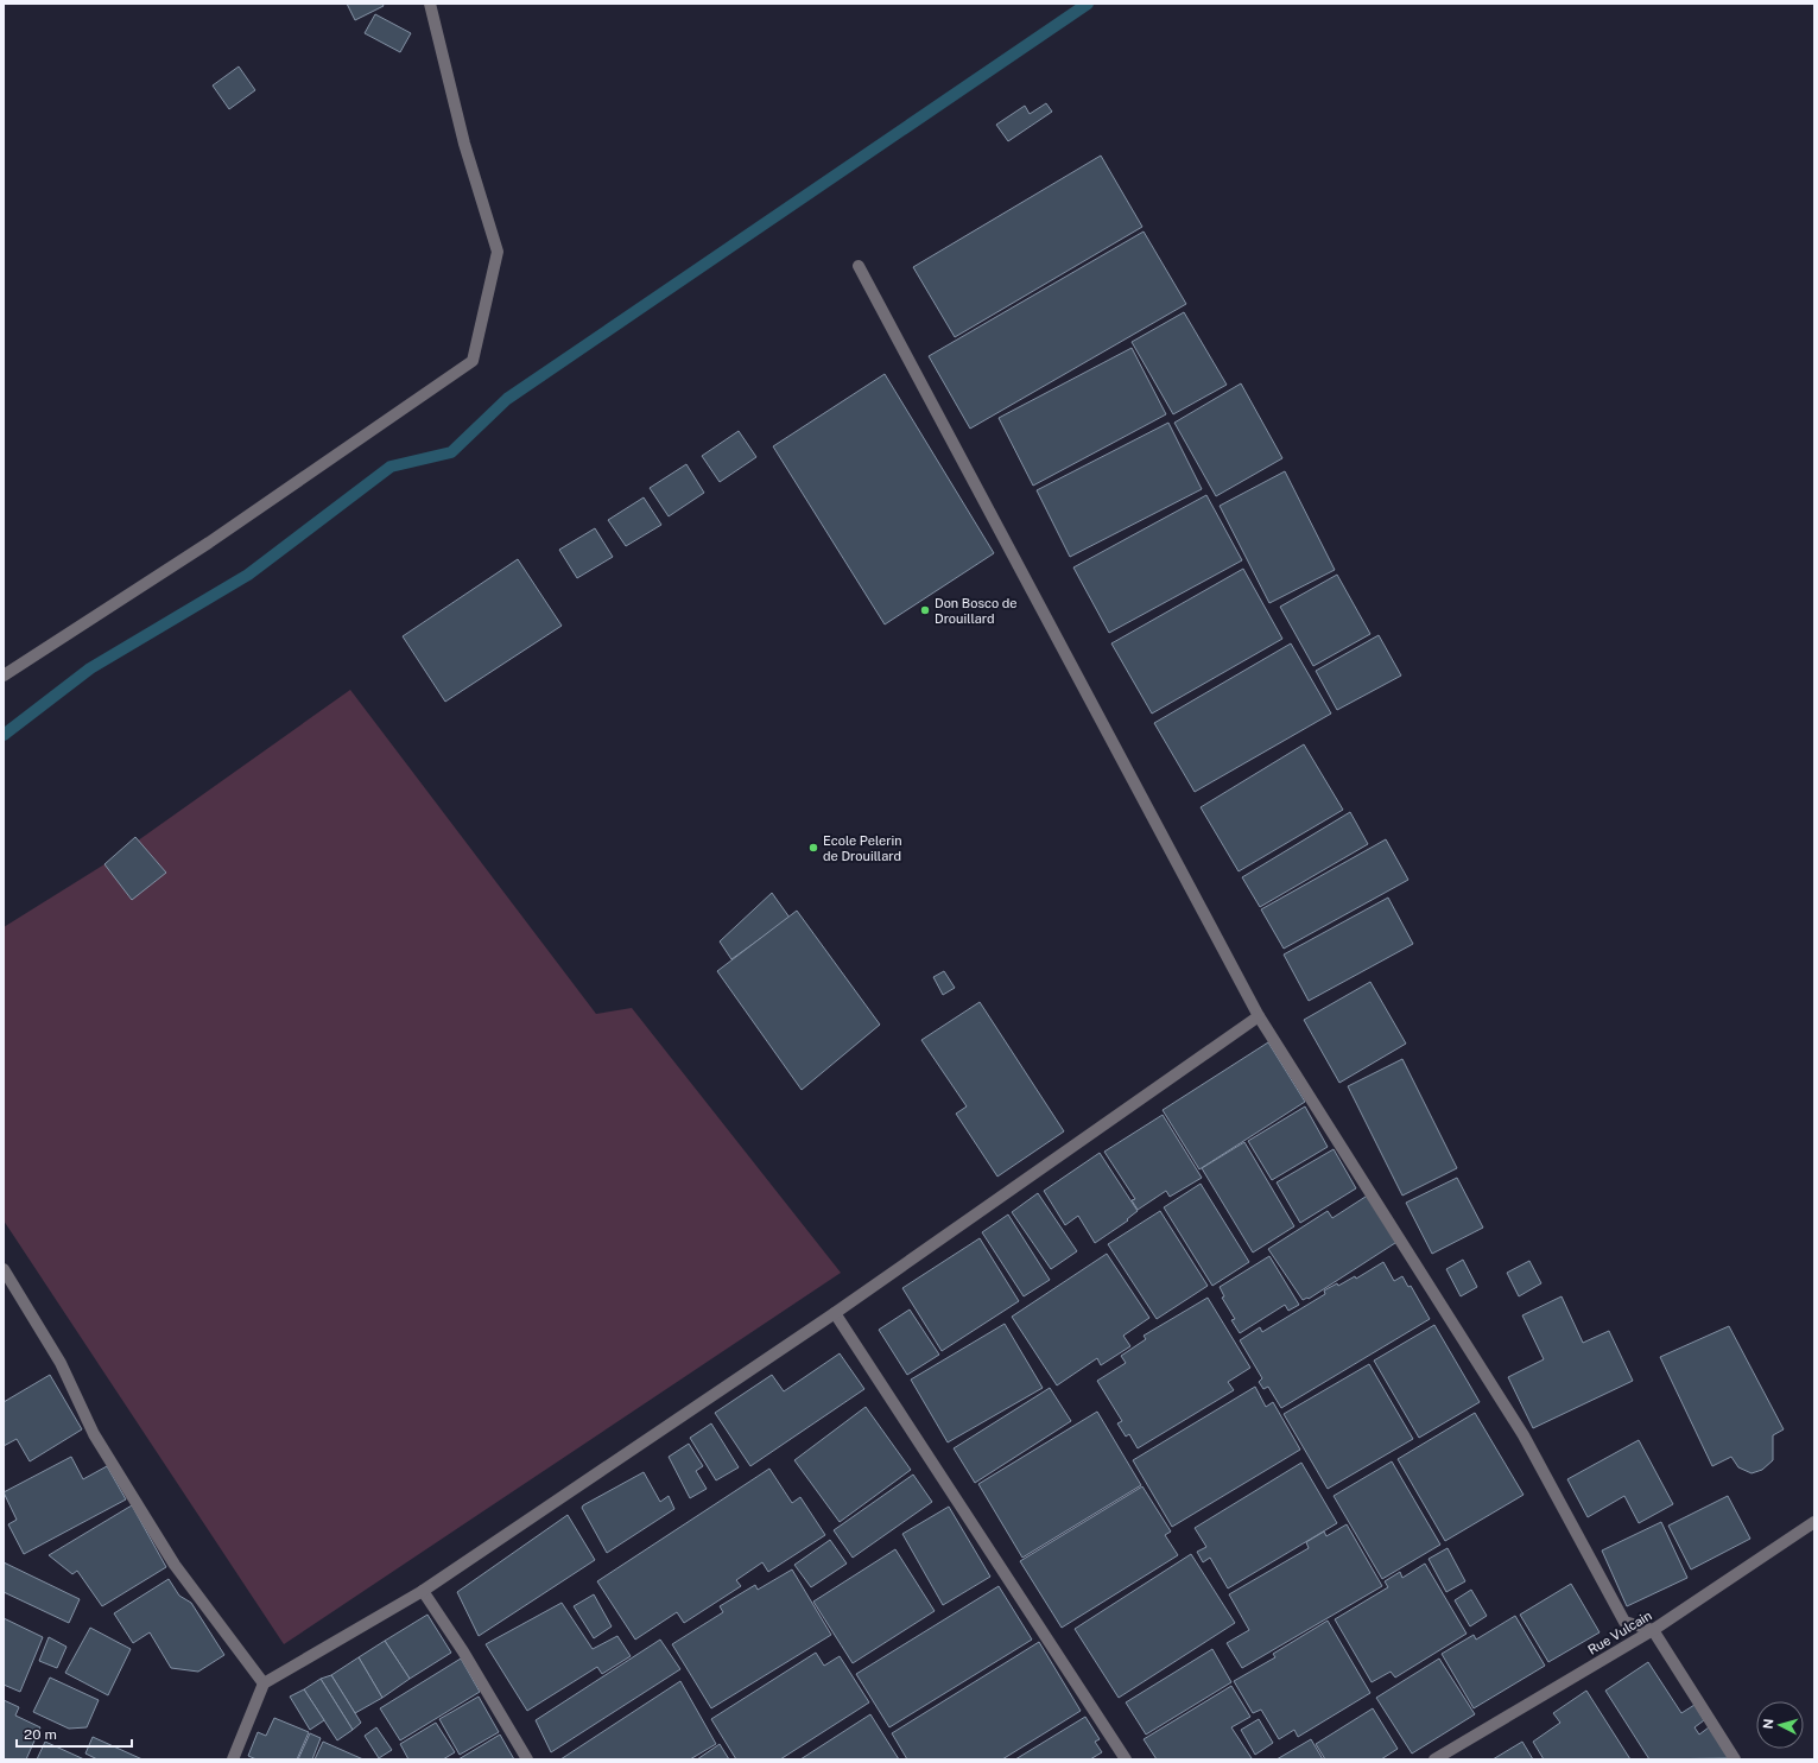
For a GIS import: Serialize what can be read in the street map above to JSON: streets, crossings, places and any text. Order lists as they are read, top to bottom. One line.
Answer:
{"streets":{"street":["Rue Vulcain"]},"places":["Don Bosco de Drouillard","Ecole Pelerin de Drouillard"],"scale_bar":"20 m","north":"left"}
